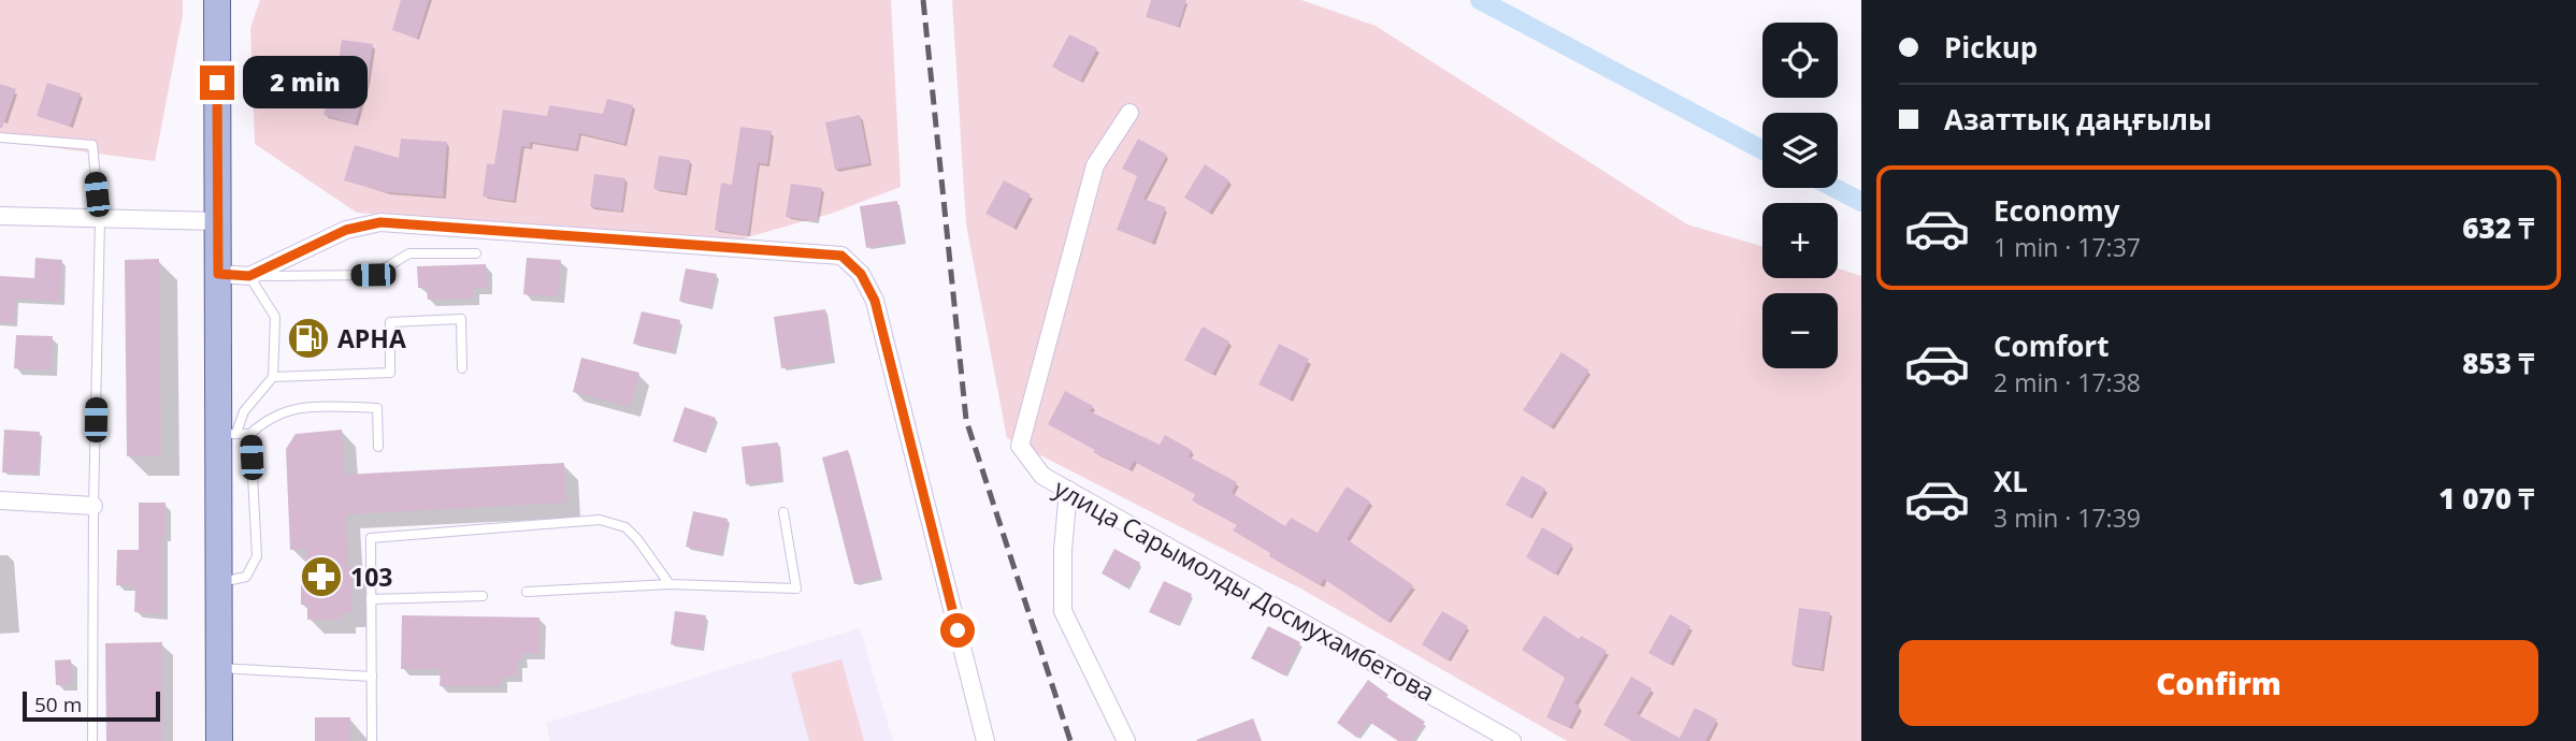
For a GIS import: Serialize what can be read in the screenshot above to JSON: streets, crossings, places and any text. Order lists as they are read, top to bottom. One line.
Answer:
{"streets":{"street":["улица Сарымолды Досмухамбетова"]},"places":{"fuel station":["АРНА"],"pharmacy":["103"]},"scale_bar":"50 m","page":{"banner":["Pickup","Азаттық даңғылы"],"map_buttons":["+","−"],"bubble":"2 min","list":[{"name":"Economy","note":"1 min · 17:37","value":"632 ₸"},{"name":"Comfort","note":"2 min · 17:38","value":"853 ₸"},{"name":"XL","note":"3 min · 17:39","value":"1 070 ₸"}],"buttons":"Confirm","scale":"50 m"}}
